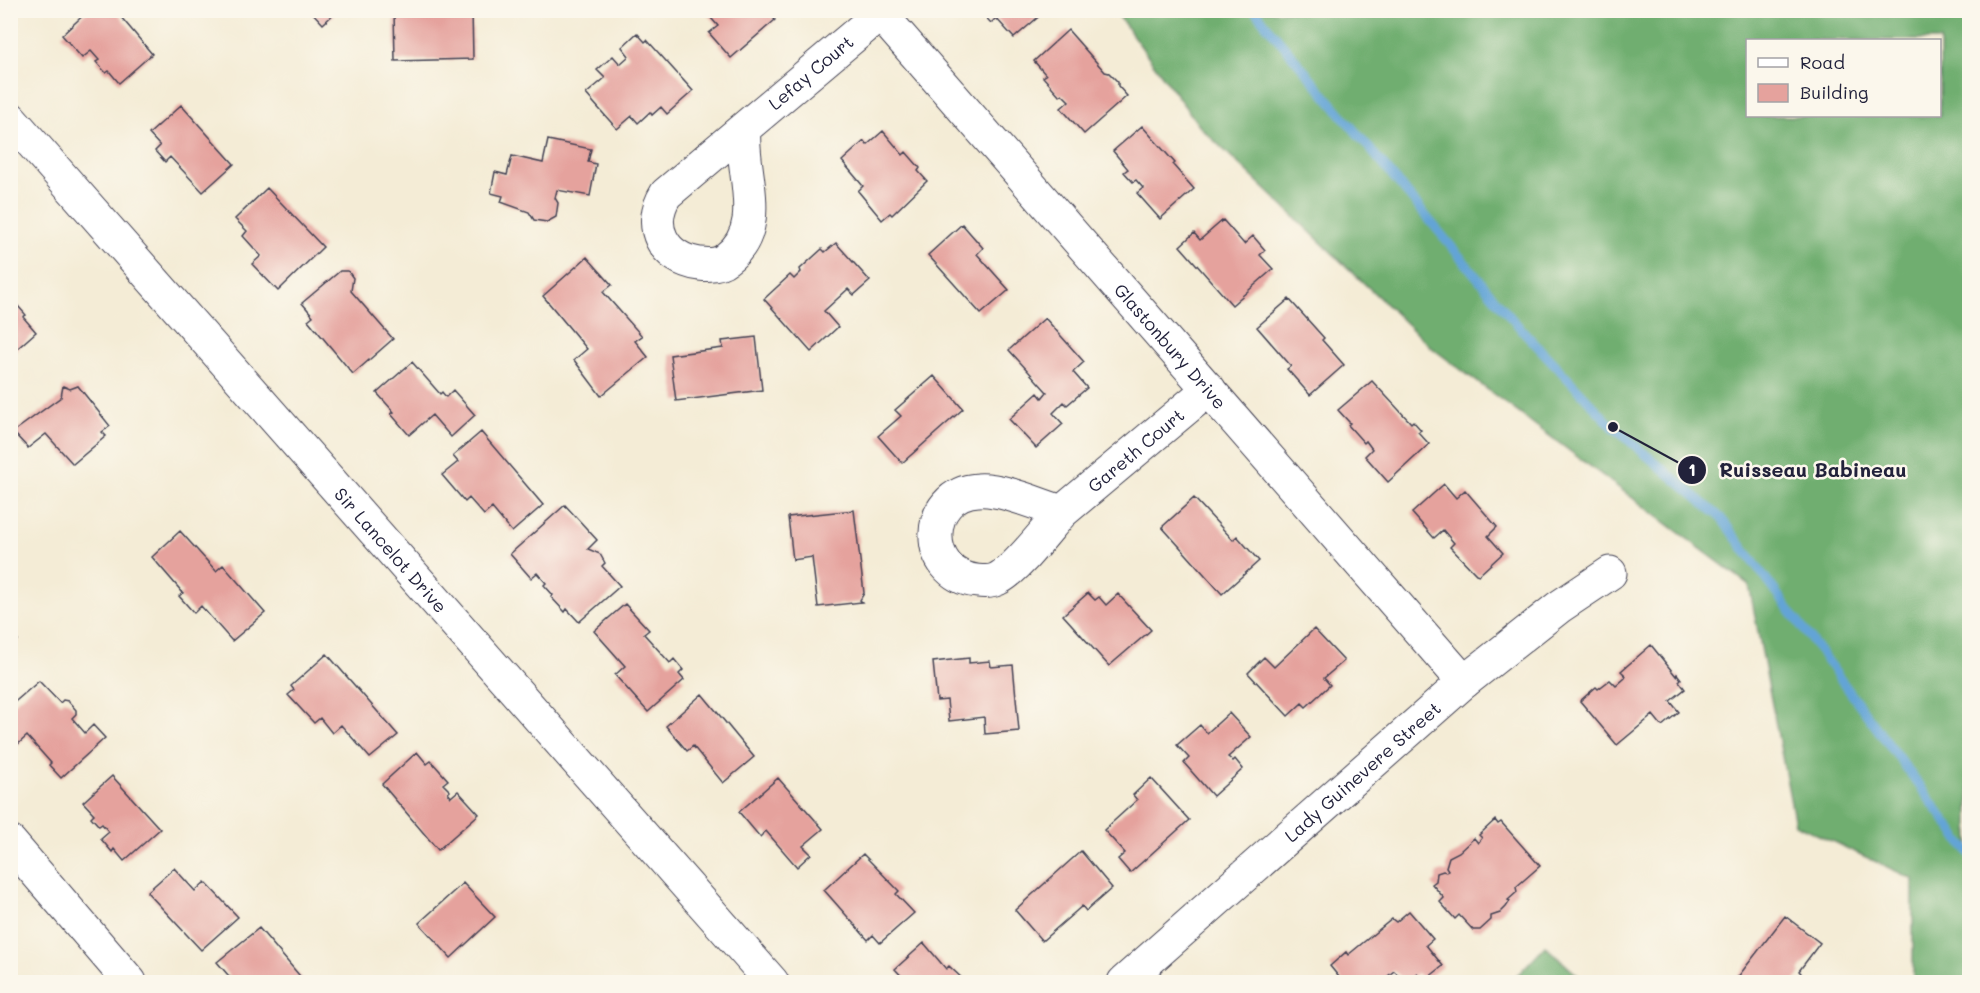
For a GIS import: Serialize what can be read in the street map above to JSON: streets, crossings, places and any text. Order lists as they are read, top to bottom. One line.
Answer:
{"streets":{"street":["Lefay Court","Glastonbury Drive","Gareth Court","Sir Lancelot Drive","Lady Guinevere Street"]},"crossings":[["Lefay Court","Glastonbury Drive"],["Glastonbury Drive","Gareth Court"],["Glastonbury Drive","Lady Guinevere Street"]],"places":["Ruisseau Babineau"],"legend":["Road","Building"]}
